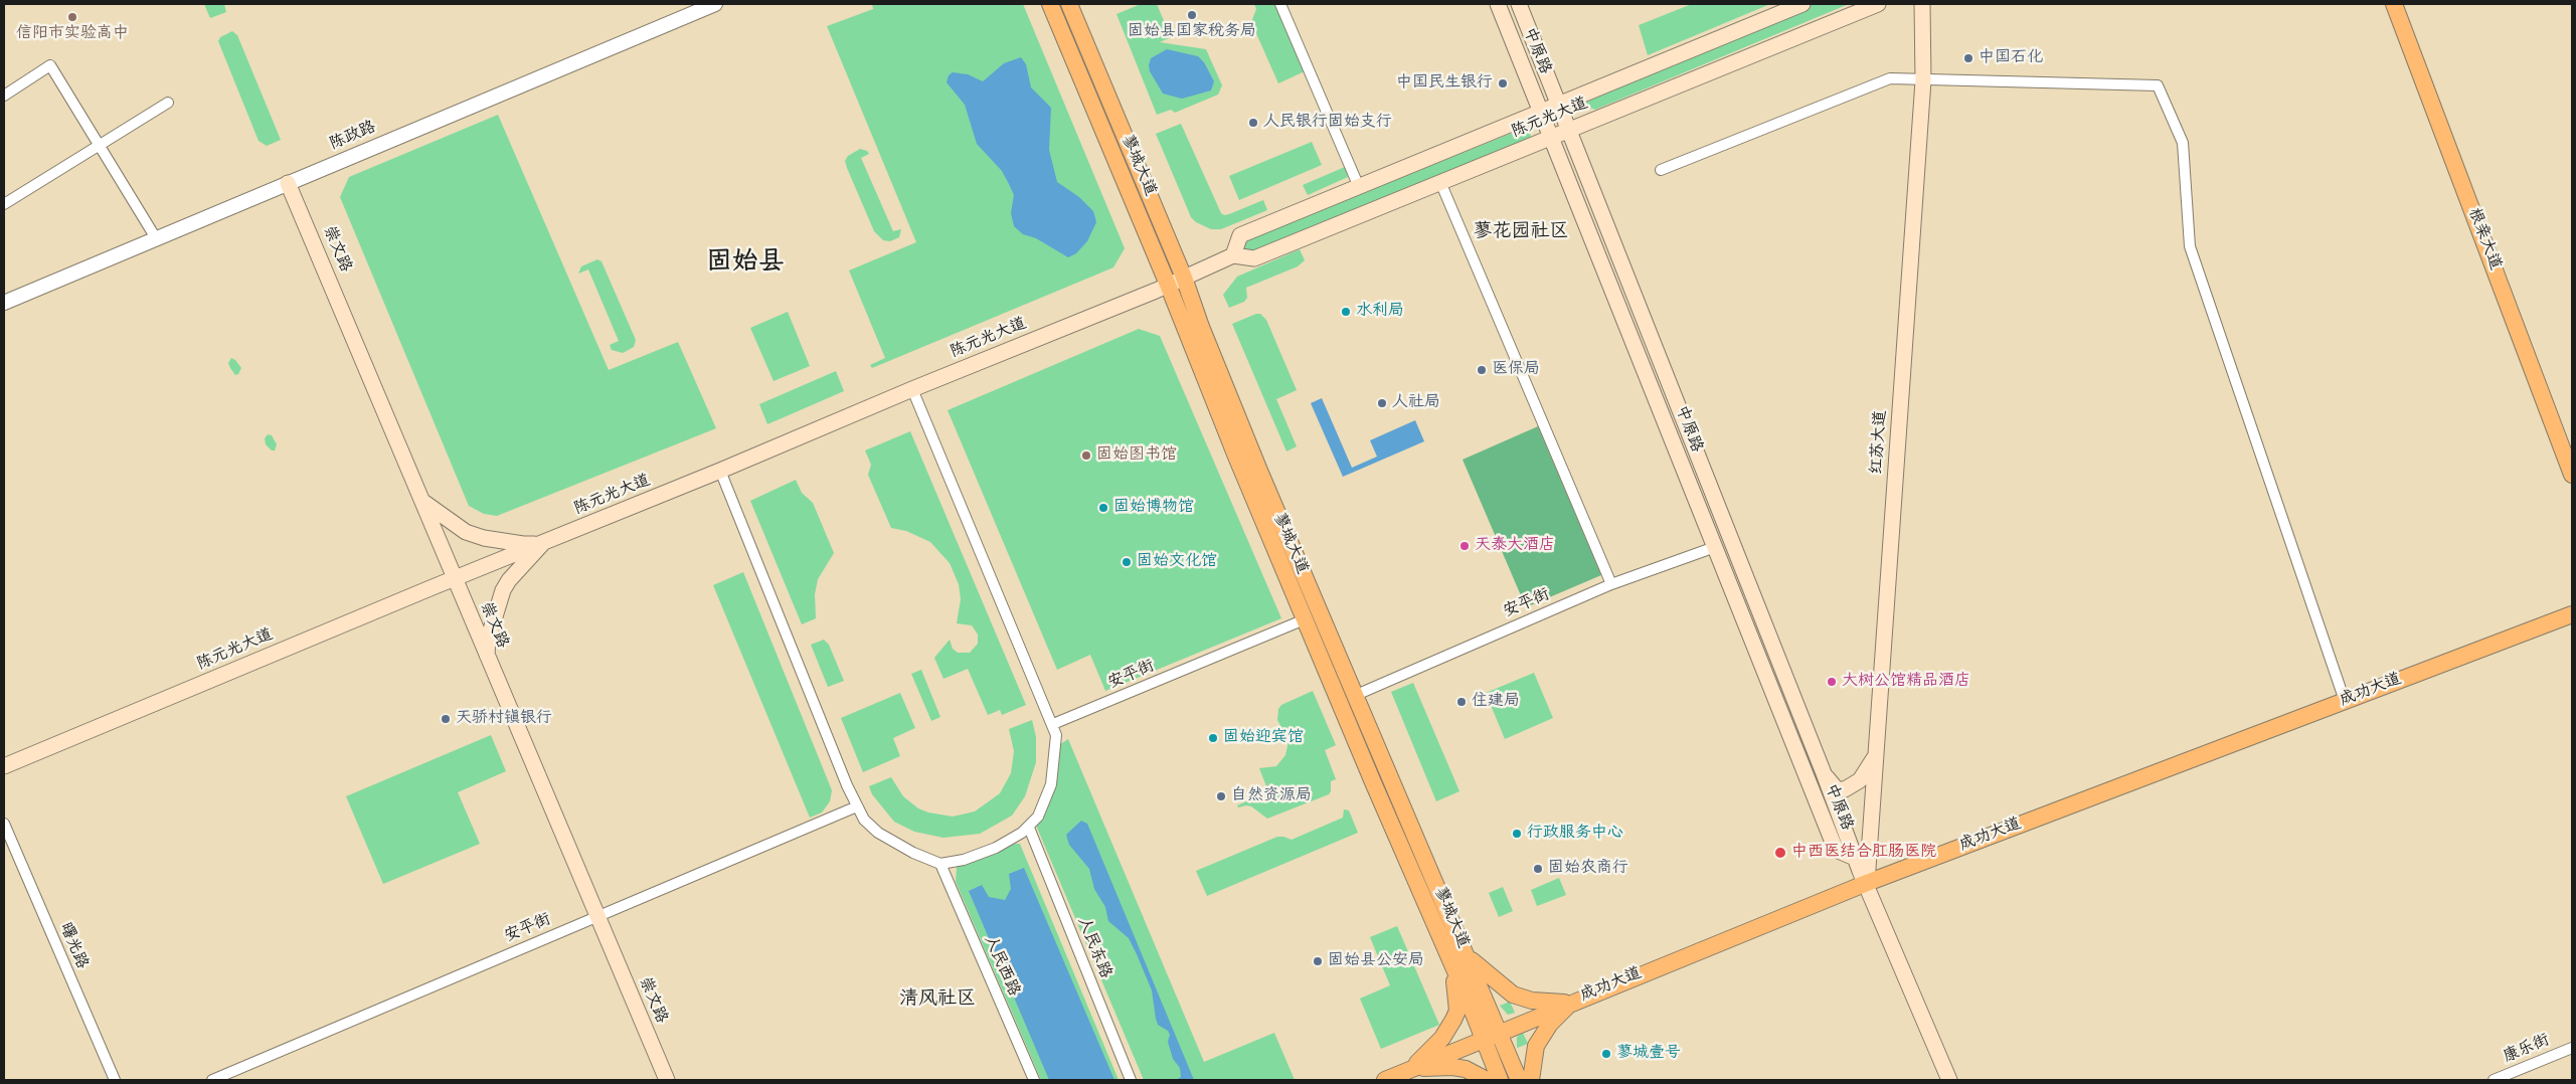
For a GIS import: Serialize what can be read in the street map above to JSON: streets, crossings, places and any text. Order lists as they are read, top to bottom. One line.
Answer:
{"streets":{"main road":["中原路","陈元光大道","蓼城大道","根亲大道","崇文路","红苏大道","成功大道"],"street":["陈政路","安平街","曙光路","人民东路","人民西路","康乐街"]},"crossings":[["中原路","陈元光大道"],["中原路","红苏大道"],["中原路","安平街"],["中原路","成功大道"],["陈元光大道","蓼城大道"],["陈元光大道","崇文路"],["陈政路","崇文路"],["蓼城大道","安平街"],["蓼城大道","成功大道"],["崇文路","安平街"],["红苏大道","成功大道"]],"districts":["蓼花园社区","固始县","清风社区"],"places":["固始县国家税务局","信阳市实验高中","中国石化","中国民生银行","人民银行固始支行","水利局","医保局","人社局","固始图书馆","固始博物馆","天泰大酒店","固始文化馆","大树公馆精品酒店","住建局","天骄村镇银行","固始迎宾馆","自然资源局","行政服务中心","中西医结合肛肠医院","固始农商行","固始县公安局","蓼城壹号"]}
